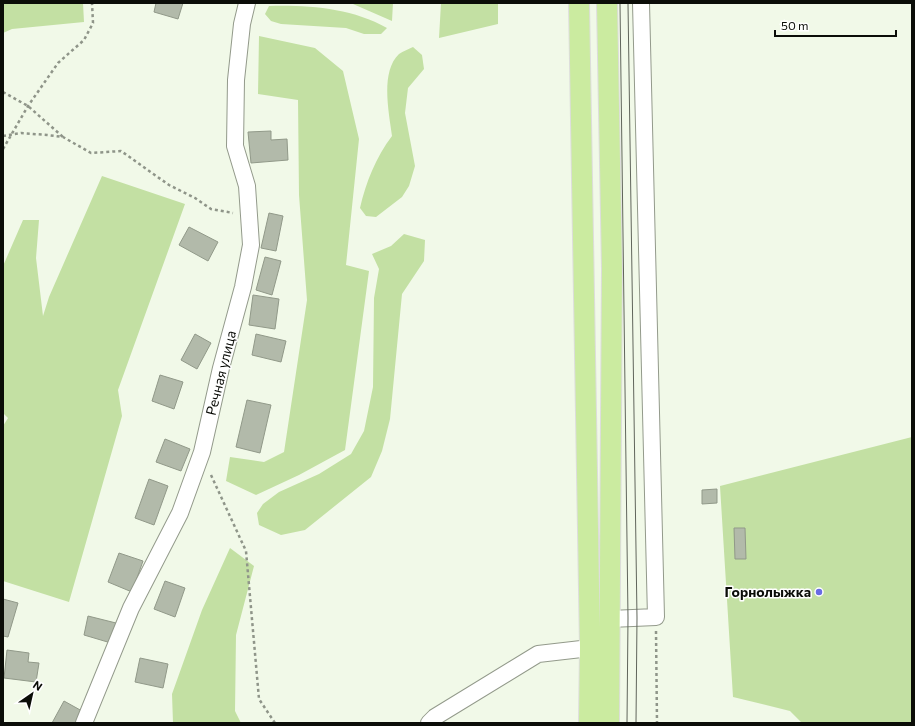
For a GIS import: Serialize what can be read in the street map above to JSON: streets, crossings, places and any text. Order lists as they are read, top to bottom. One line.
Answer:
{"streets":{"street":["Речная улица"]},"places":["Горнолыжка"],"scale_bar":"50 m","north":"top right"}
